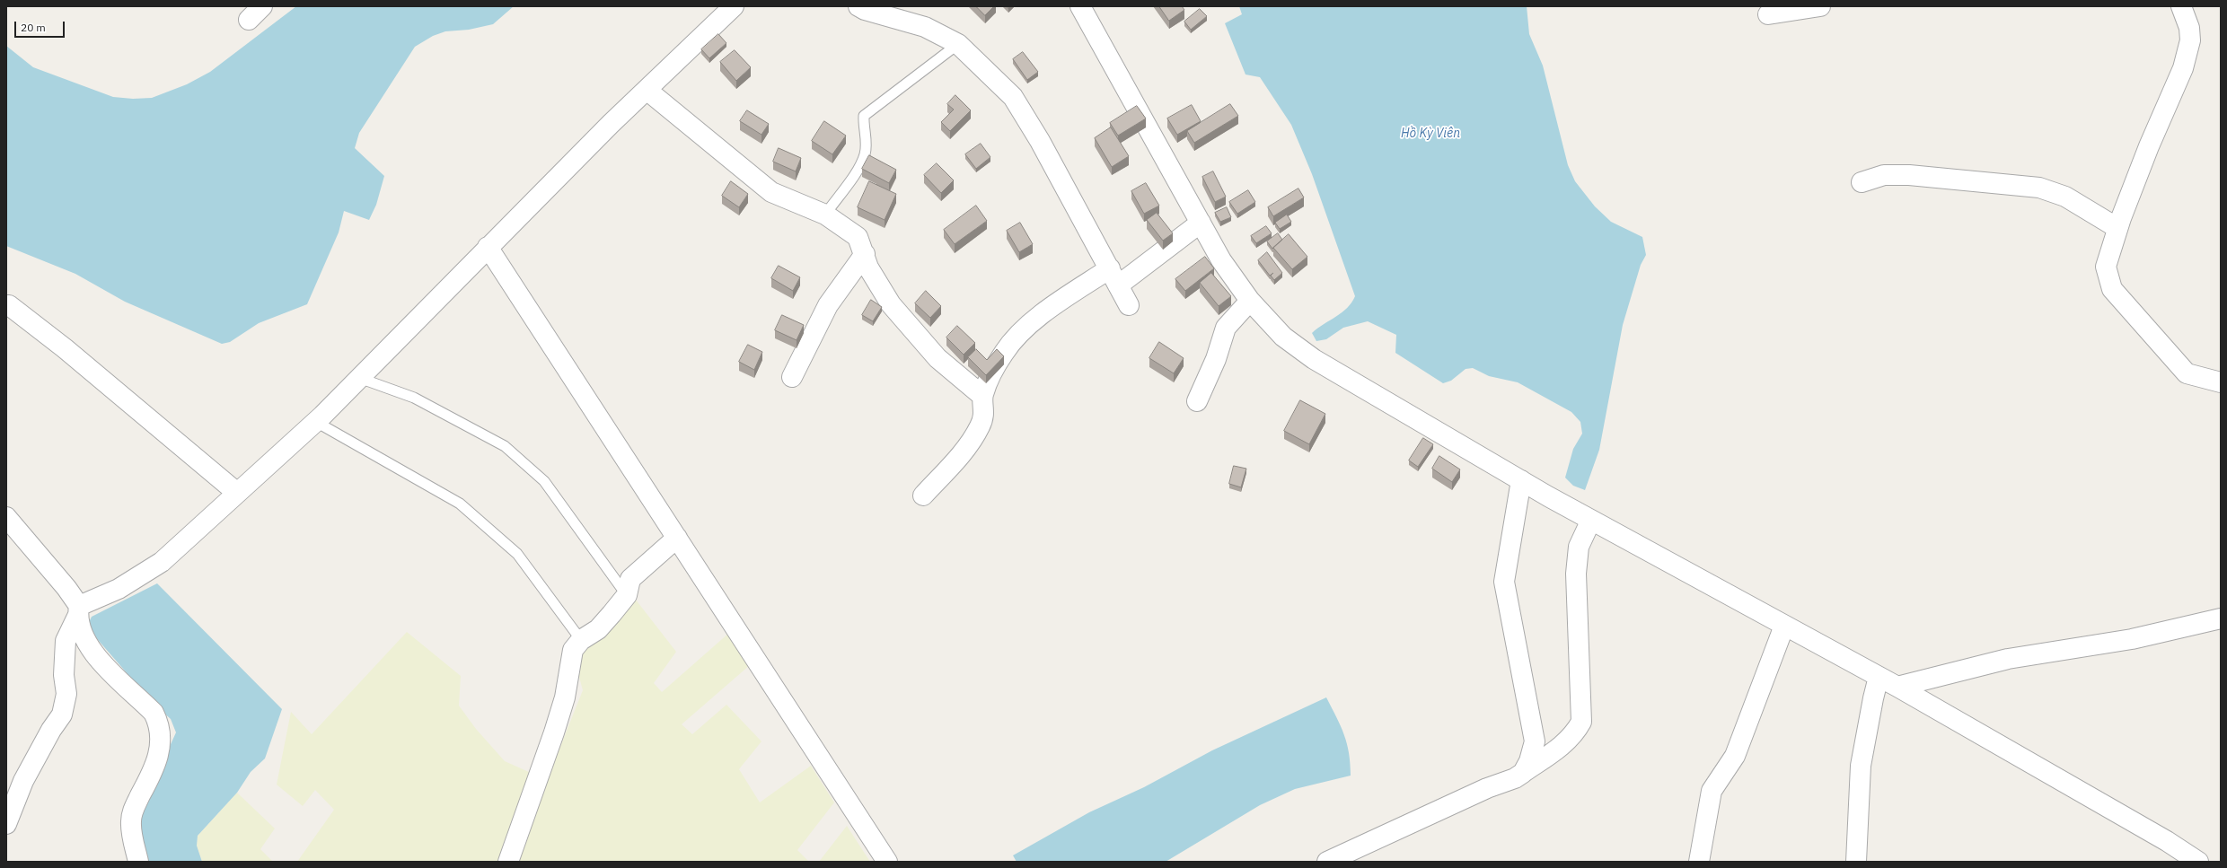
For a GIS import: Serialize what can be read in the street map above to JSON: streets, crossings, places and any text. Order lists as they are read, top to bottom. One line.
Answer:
{"water":["Hồ Kỳ Viên"],"scale_bar":"20 m"}
